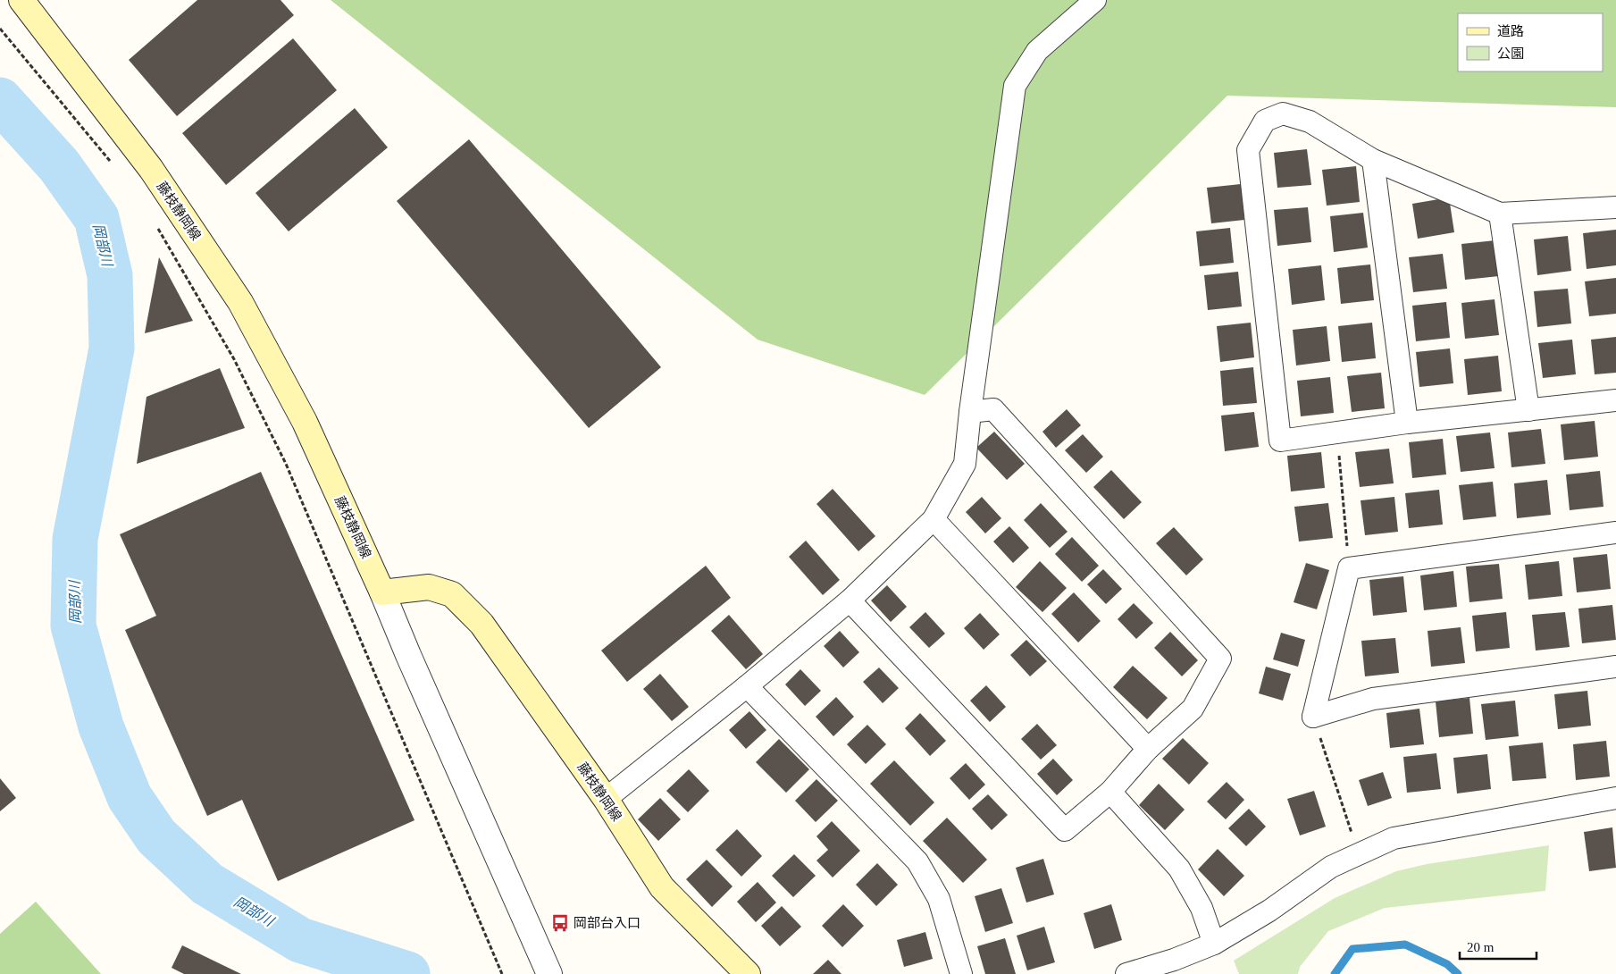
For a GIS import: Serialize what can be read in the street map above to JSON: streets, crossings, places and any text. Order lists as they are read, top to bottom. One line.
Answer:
{"streets":{"main road":["藤枝静岡線"]},"water":["岡部川"],"places":{"bus stop":["岡部台入口"]},"legend":["道路","公園"],"scale_bar":"20 m"}
